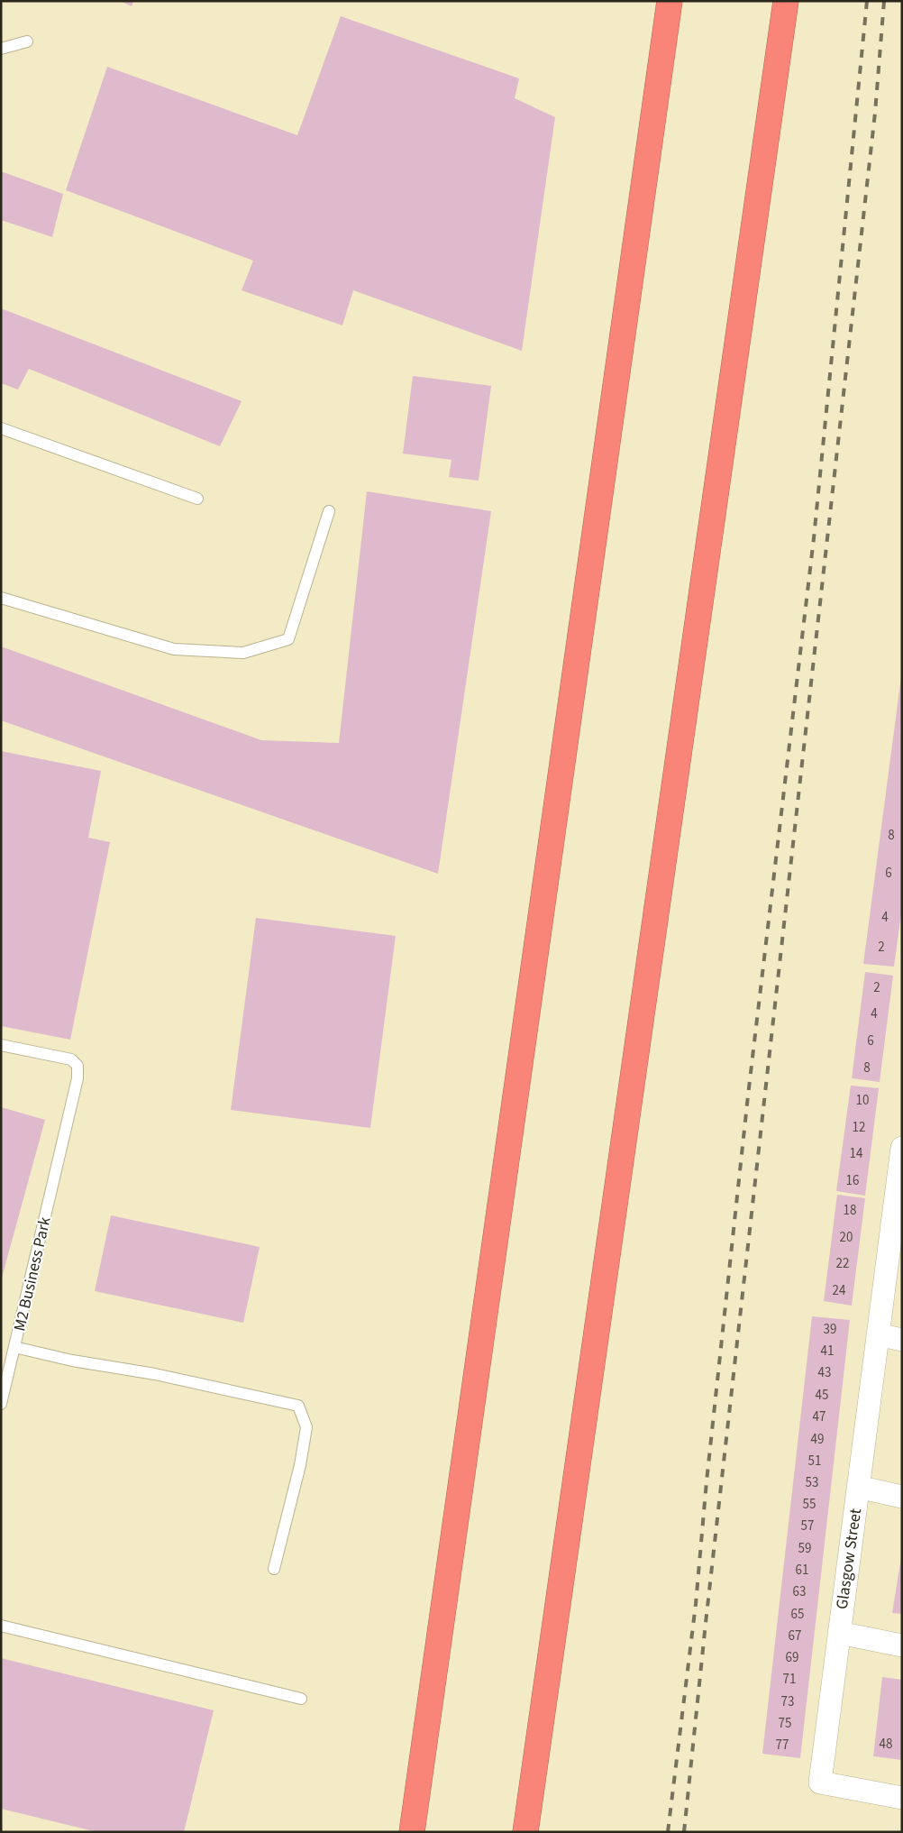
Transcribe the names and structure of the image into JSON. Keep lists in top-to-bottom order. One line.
{"streets":{"street":["Glasgow Street"],"lane":["M2 Business Park"]},"house_numbers":["8","6","4","2","2","4","6","8","10","12","14","16","18","20","22","24","39","41","43","45","47","49","51","53","55","57","59","61","63","65","67","69","71","73","75","48","77"]}
